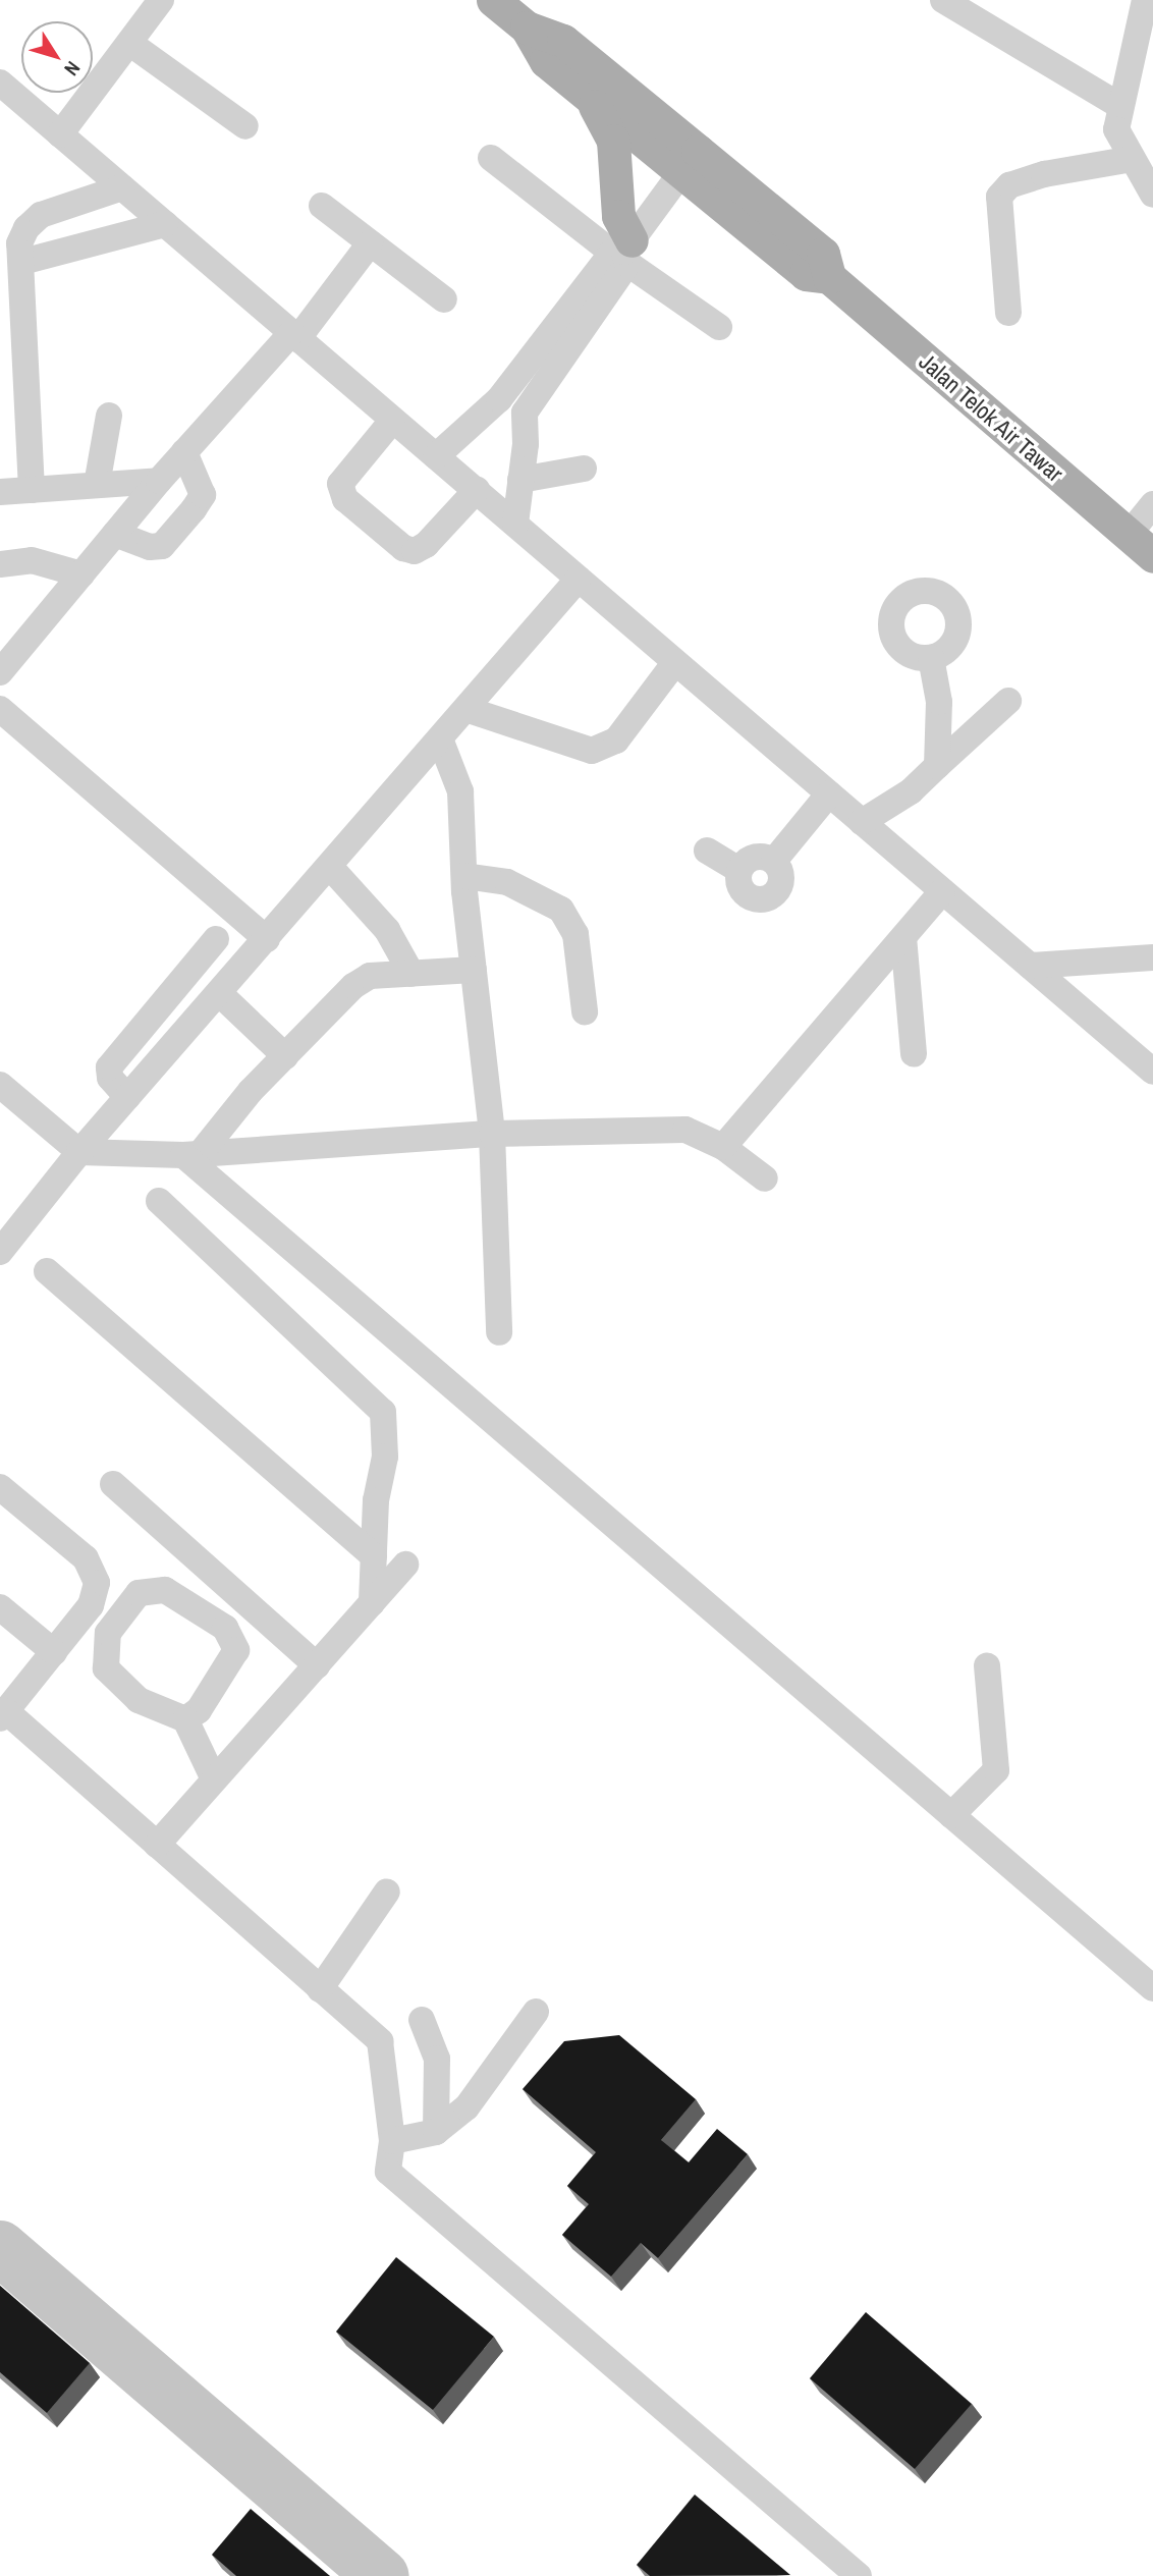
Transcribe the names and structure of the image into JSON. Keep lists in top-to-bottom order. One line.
{"streets":{"main road":["Jalan Telok Air Tawar"]},"north":"bottom right"}
